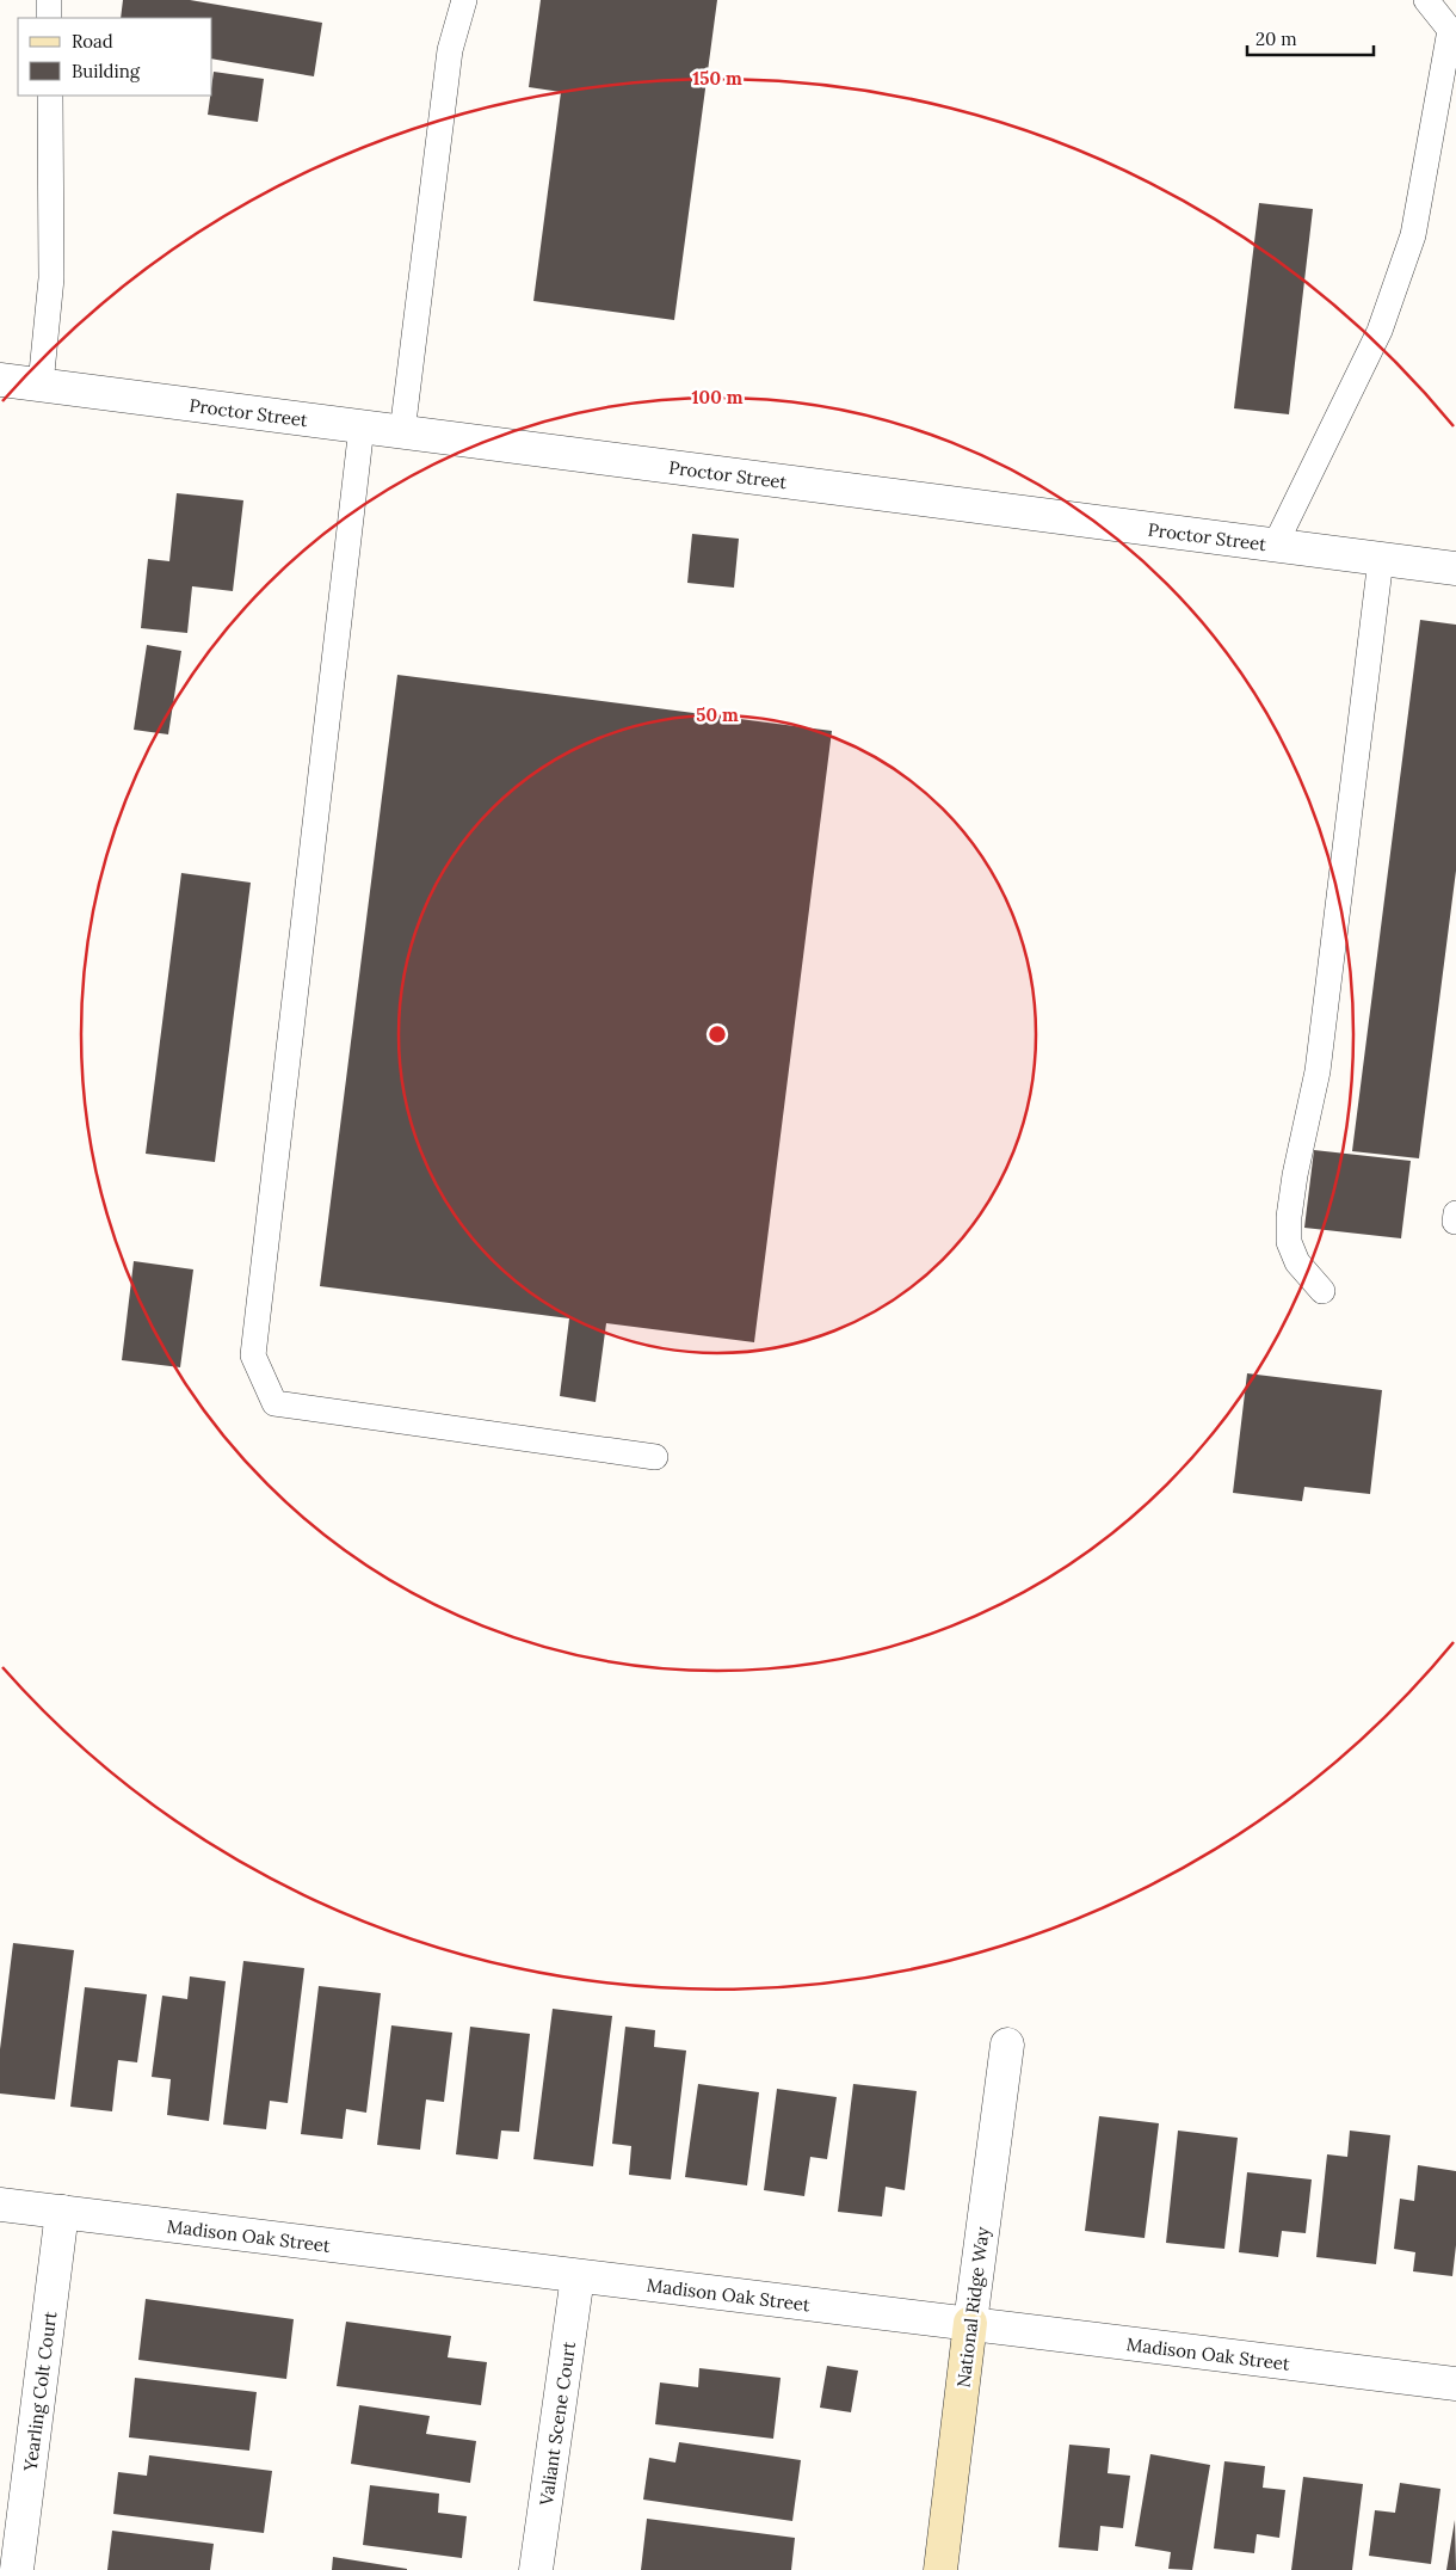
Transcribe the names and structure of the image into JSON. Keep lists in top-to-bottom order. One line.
{"streets":{"street":["Proctor Street","Madison Oak Street","National Ridge Way","Yearling Colt Court","Valiant Scene Court"]},"crossings":[["Madison Oak Street","National Ridge Way"],["Madison Oak Street","Yearling Colt Court"],["Madison Oak Street","Valiant Scene Court"]],"legend":["Road","Building"],"scale_bar":"20 m","rings":["150 m","100 m","50 m"]}
